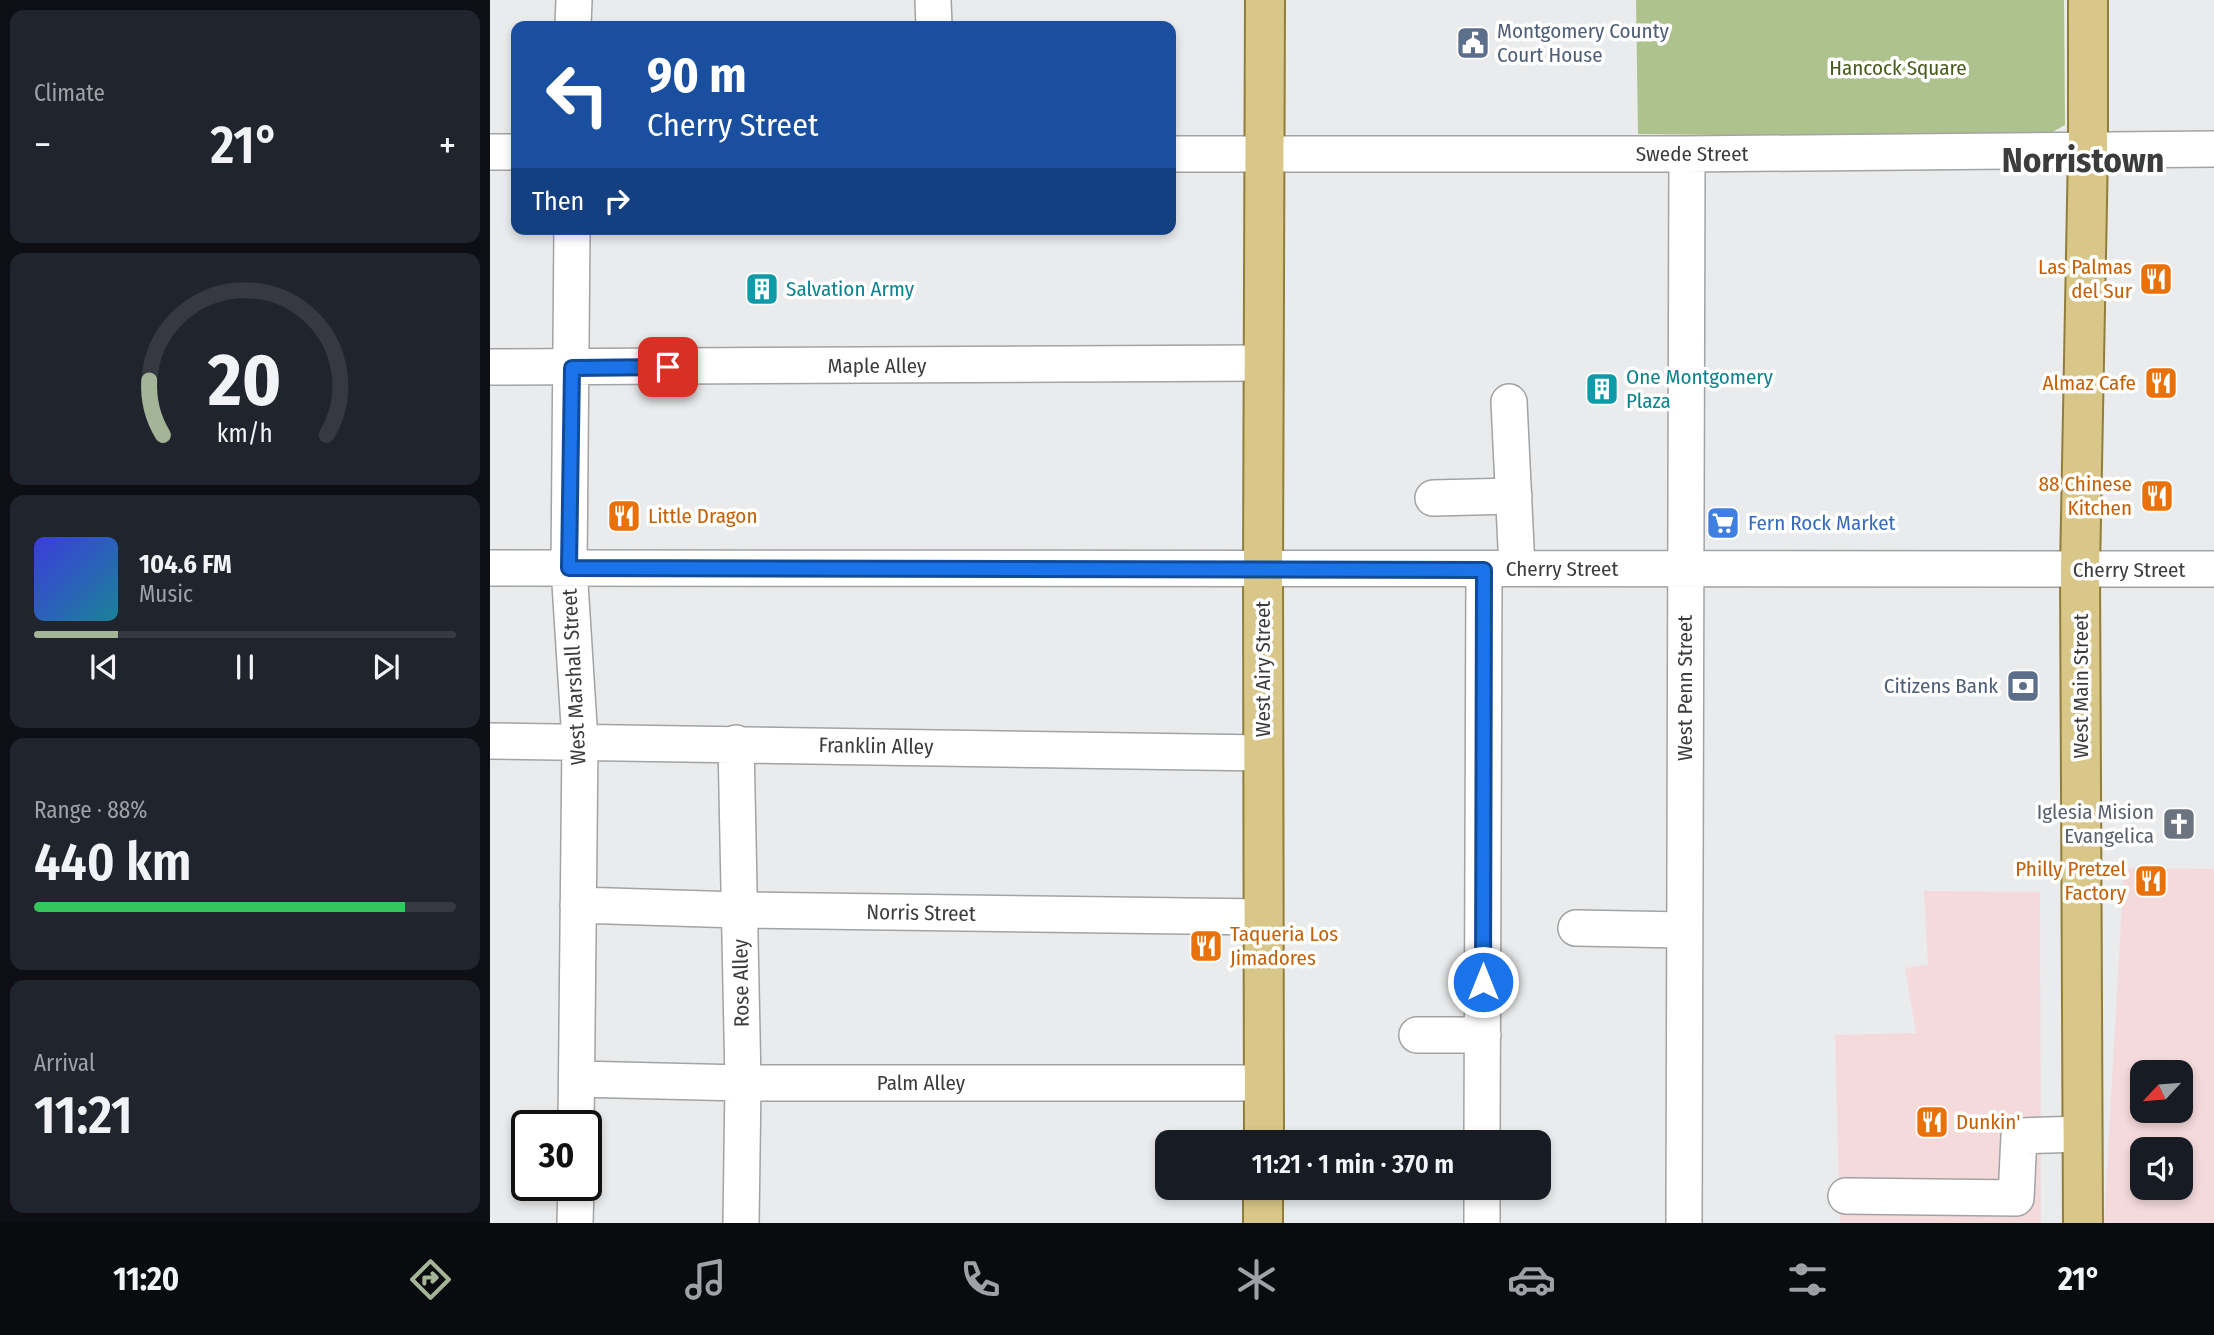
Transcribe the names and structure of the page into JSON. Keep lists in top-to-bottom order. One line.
{"streets":{"main road":["West Airy Street","West Main Street"],"street":["Swede Street","Maple Alley","Cherry Street","West Marshall Street","West Penn Street","Franklin Alley","Norris Street","Rose Alley","Palm Alley"]},"crossings":[["Swede Street","West Airy Street"],["Swede Street","West Main Street"],["Swede Street","West Penn Street"],["Maple Alley","West Airy Street"],["Maple Alley","West Marshall Street"],["Cherry Street","West Airy Street"],["Cherry Street","West Marshall Street"],["Cherry Street","West Main Street"],["Cherry Street","West Penn Street"],["West Airy Street","Franklin Alley"],["West Airy Street","Norris Street"],["West Airy Street","Palm Alley"],["West Marshall Street","Franklin Alley"],["West Marshall Street","Norris Street"],["West Marshall Street","Palm Alley"],["Franklin Alley","Rose Alley"],["Norris Street","Rose Alley"],["Rose Alley","Palm Alley"]],"districts":["Norristown"],"parks":["Hancock Square"],"places":{"public building":["Montgomery County Court House"],"restaurant":["Las Palmas del Sur","Almaz Cafe","88 Chinese Kitchen","Little Dragon","Philly Pretzel Factory","Taqueria Los Jimadores","Dunkin'"],"building":["Salvation Army","One Montgomery Plaza"],"supermarket":["Fern Rock Market"],"bank":["Citizens Bank"],"church":["Iglesia Mision Evangelica"]},"north":"bottom left","page":{"tile":["Climate",["Range · 88%","440 km"],["Arrival","11:21"]],"turn":["90 m","Cherry Street"],"heat":["−","21°","+"],"then":"Then","song":["104.6 FM","Music"],"limit":"30","trip":"11:21 · 1 min · 370 m","tabs":["11:20","21°"],"gauge":["20","km/h"]}}
